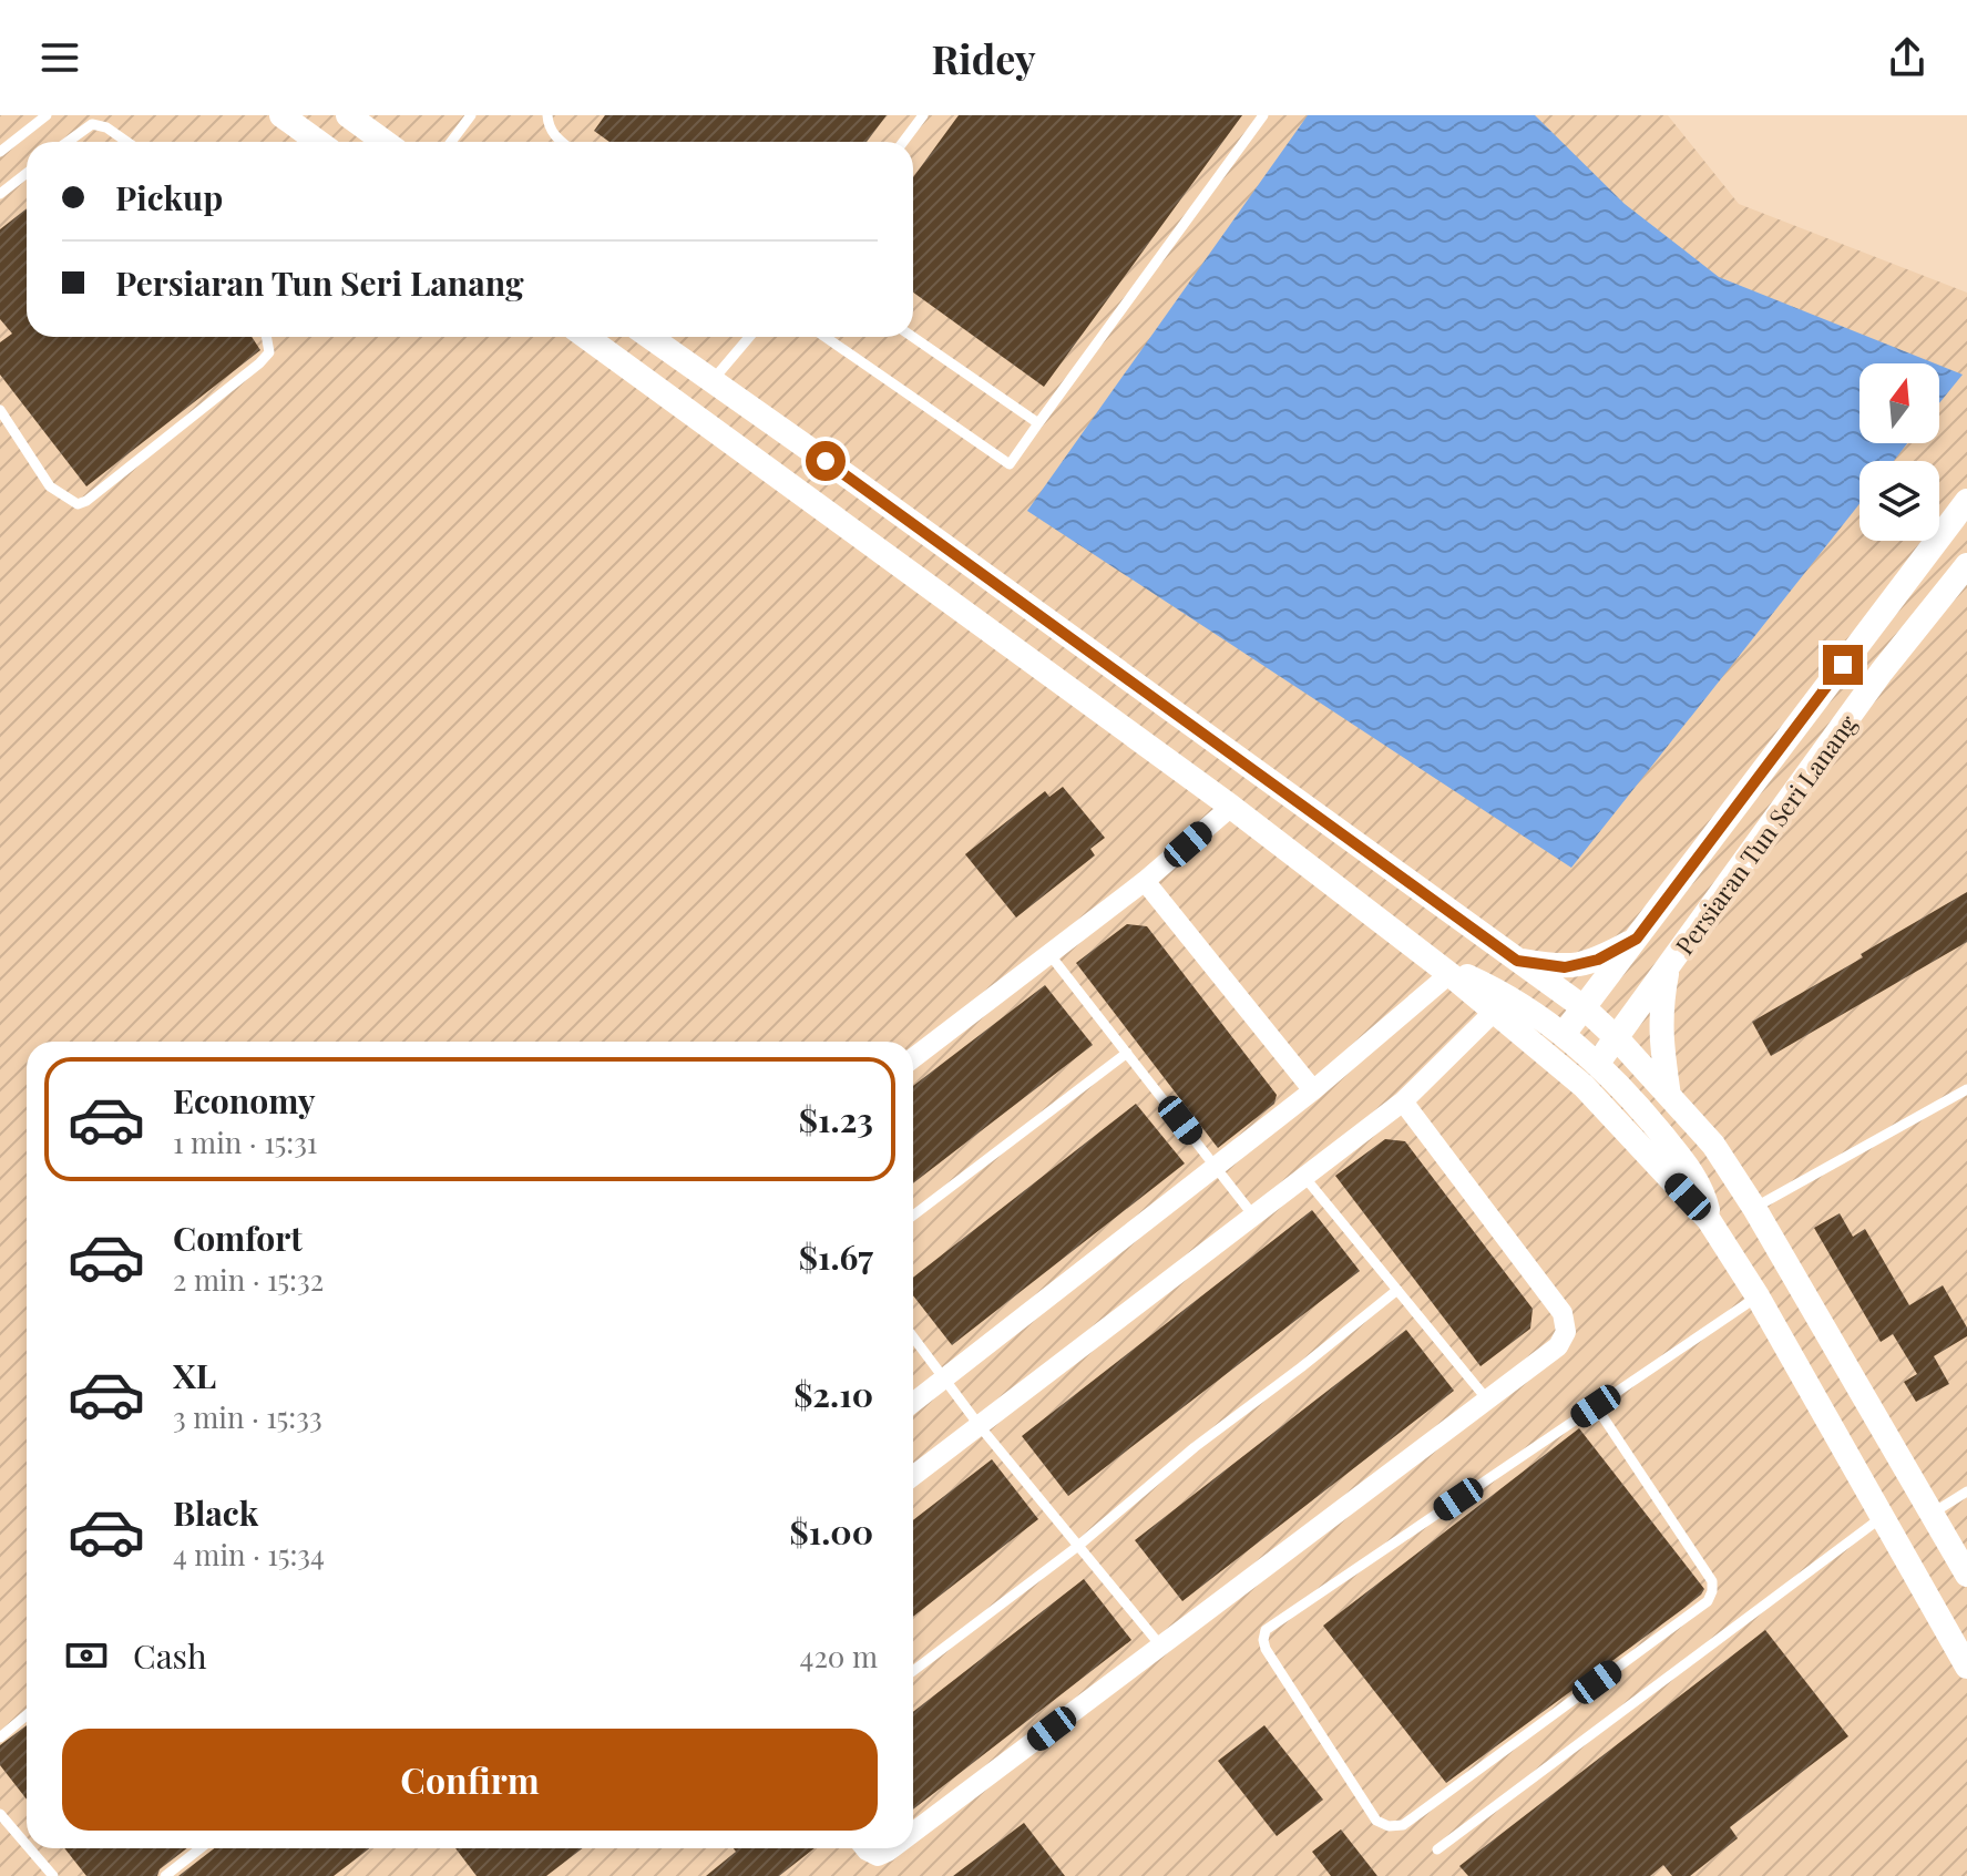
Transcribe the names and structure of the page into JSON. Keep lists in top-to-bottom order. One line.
{"streets":{"street":["Persiaran Tun Seri Lanang"]},"north":"top","page":{"header":"Ridey","banner":["Pickup","Persiaran Tun Seri Lanang"],"list":[{"name":"Economy","note":"1 min · 15:31","value":"$1.23"},{"name":"Comfort","note":"2 min · 15:32","value":"$1.67"},{"name":"XL","note":"3 min · 15:33","value":"$2.10"},{"name":"Black","note":"4 min · 15:34","value":"$1.00"}],"pay":["Cash","420 m"],"buttons":"Confirm"}}
